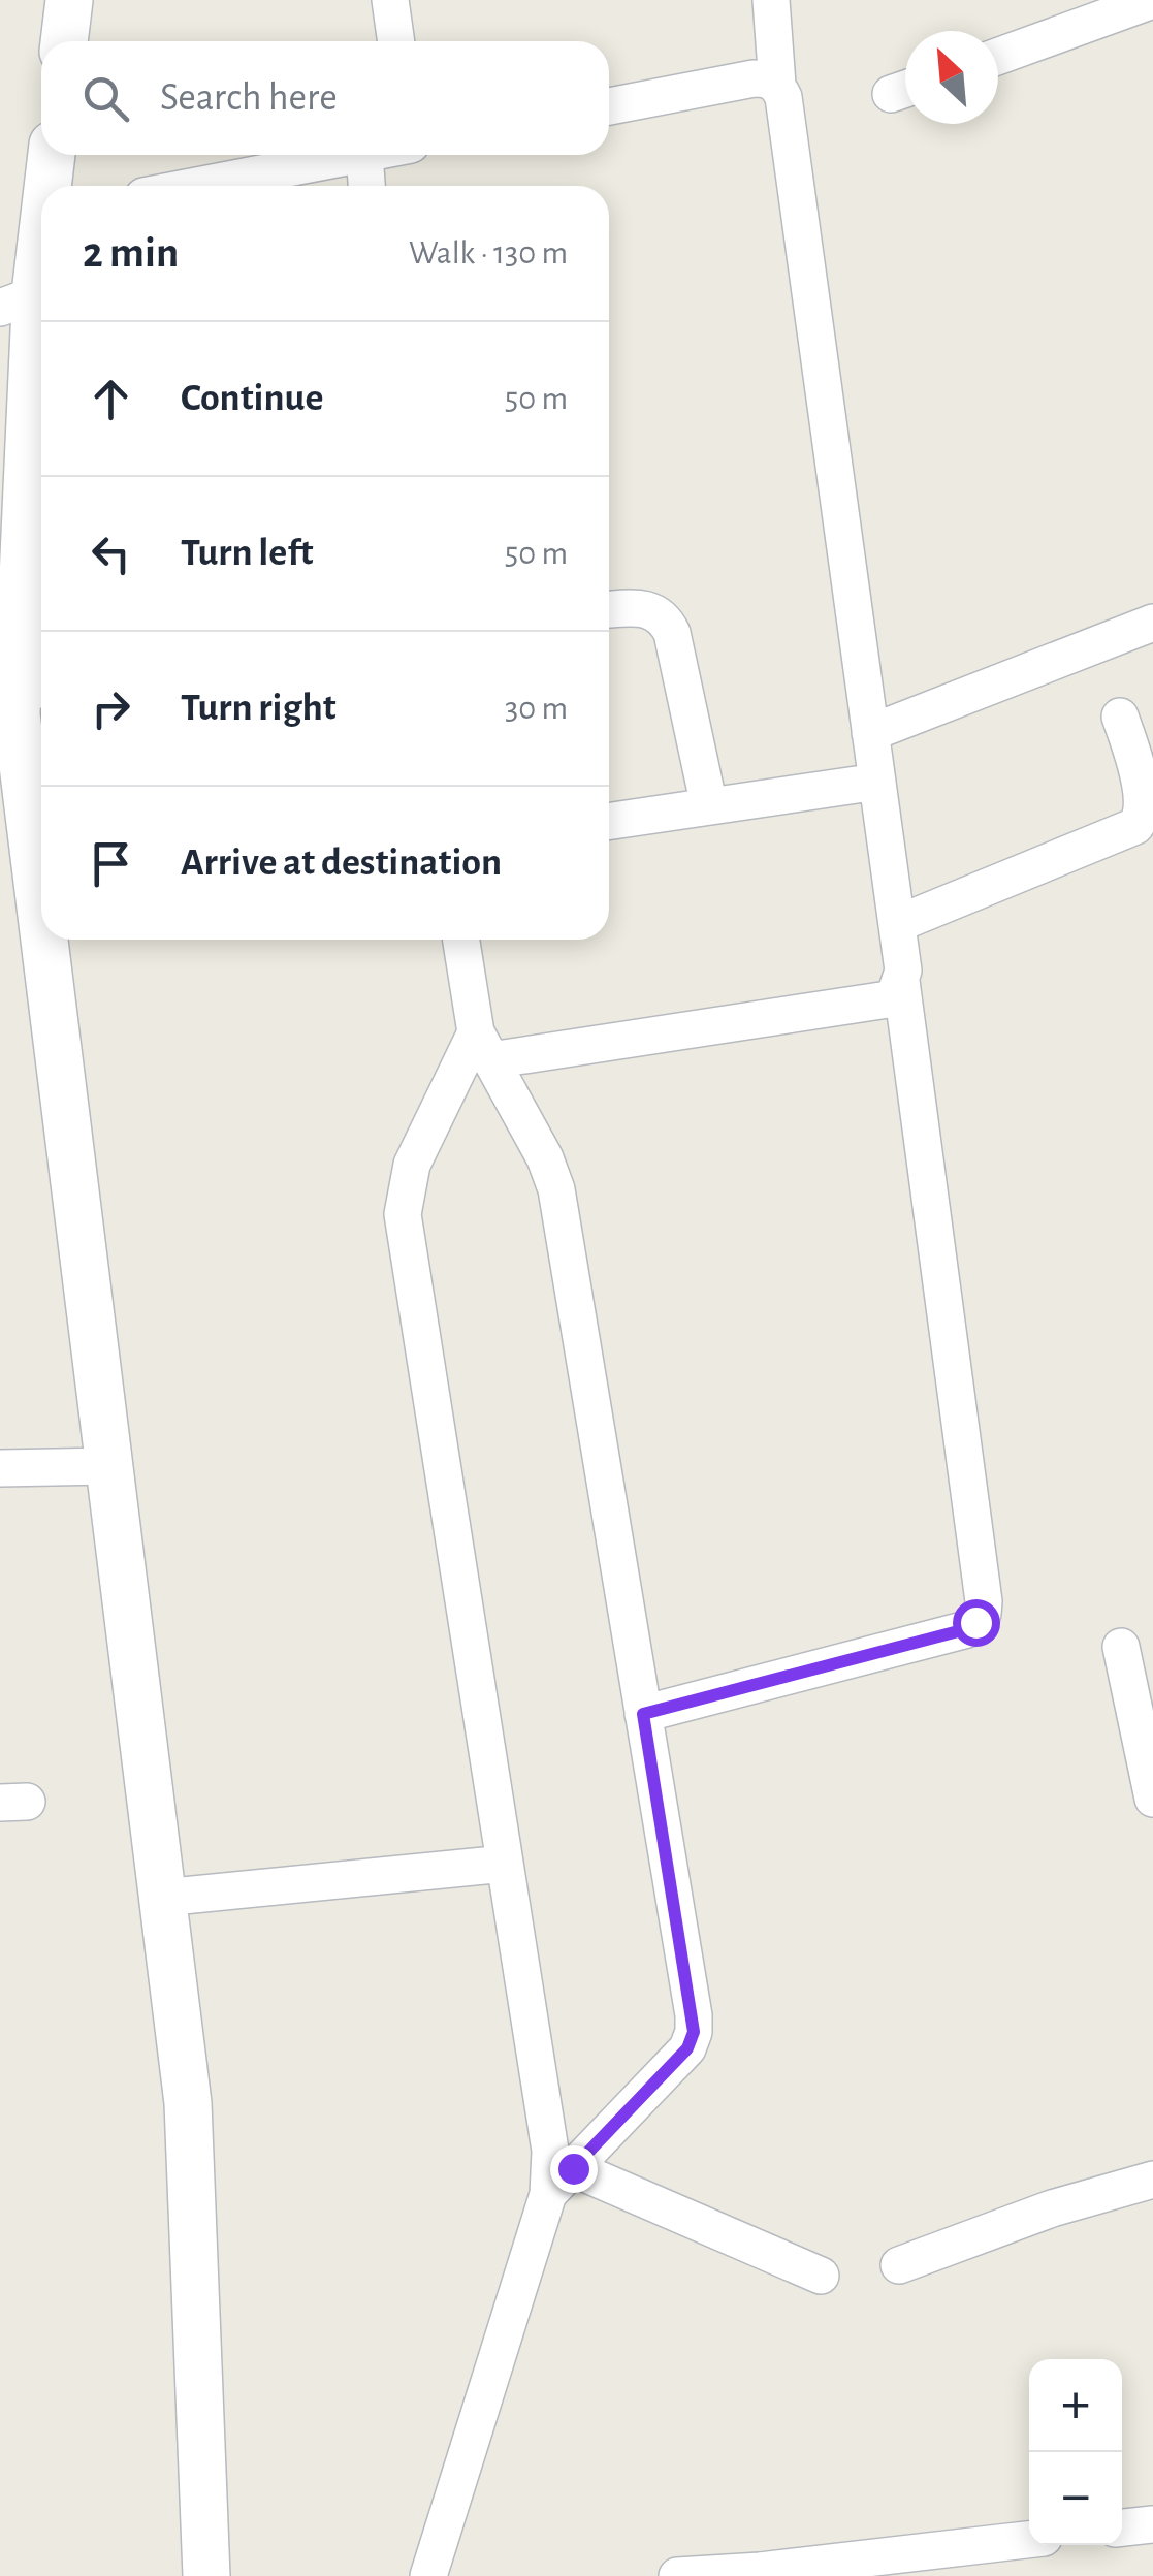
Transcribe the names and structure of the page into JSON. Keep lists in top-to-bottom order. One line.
{"north":"top left","page":{"search":"Search here","heading":["2 min","Walk · 130 m"],"list":[["Continue","50 m"],["Turn left","50 m"],["Turn right","30 m"],"Arrive at destination"],"map_buttons":["+","−"]}}
